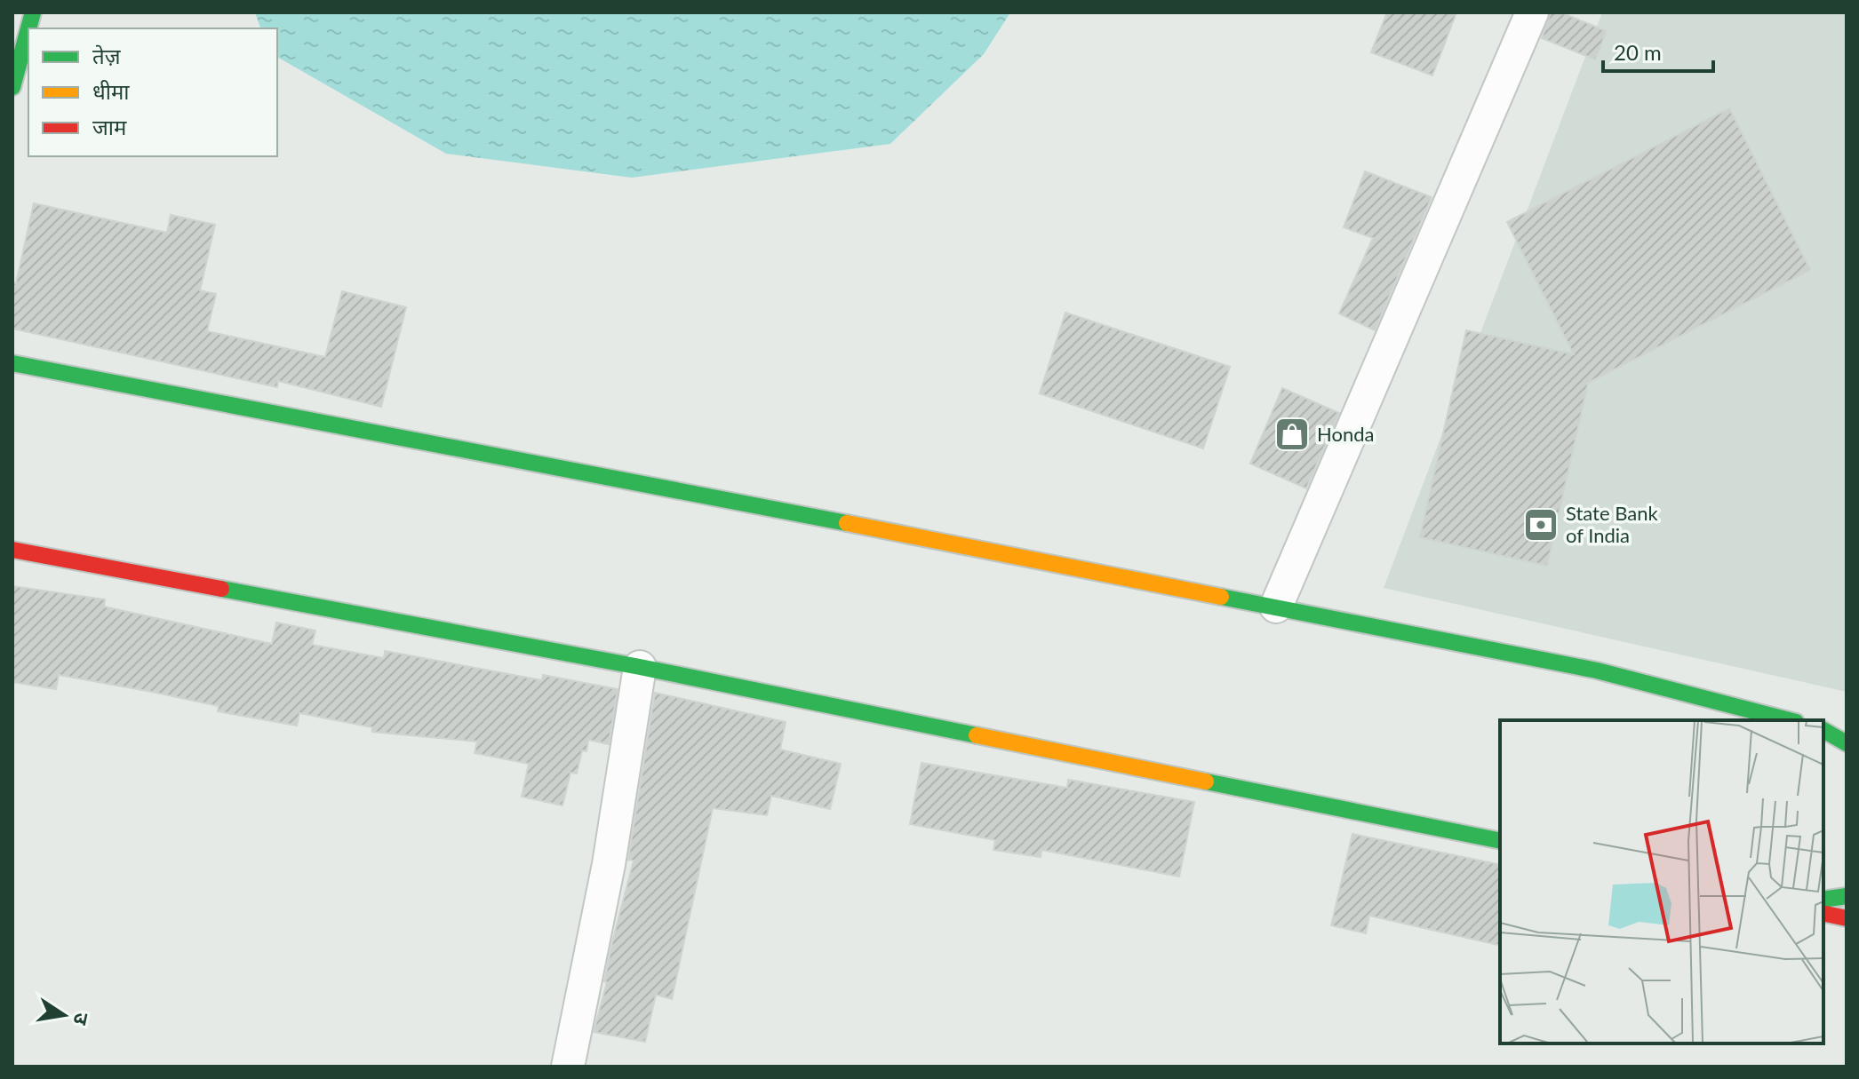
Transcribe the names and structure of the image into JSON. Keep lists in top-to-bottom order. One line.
{"places":{"shop":["Honda"],"bank":["State Bank of India"]},"legend":["तेज़","धीमा","जाम"],"scale_bar":"20 m","north":"right"}
